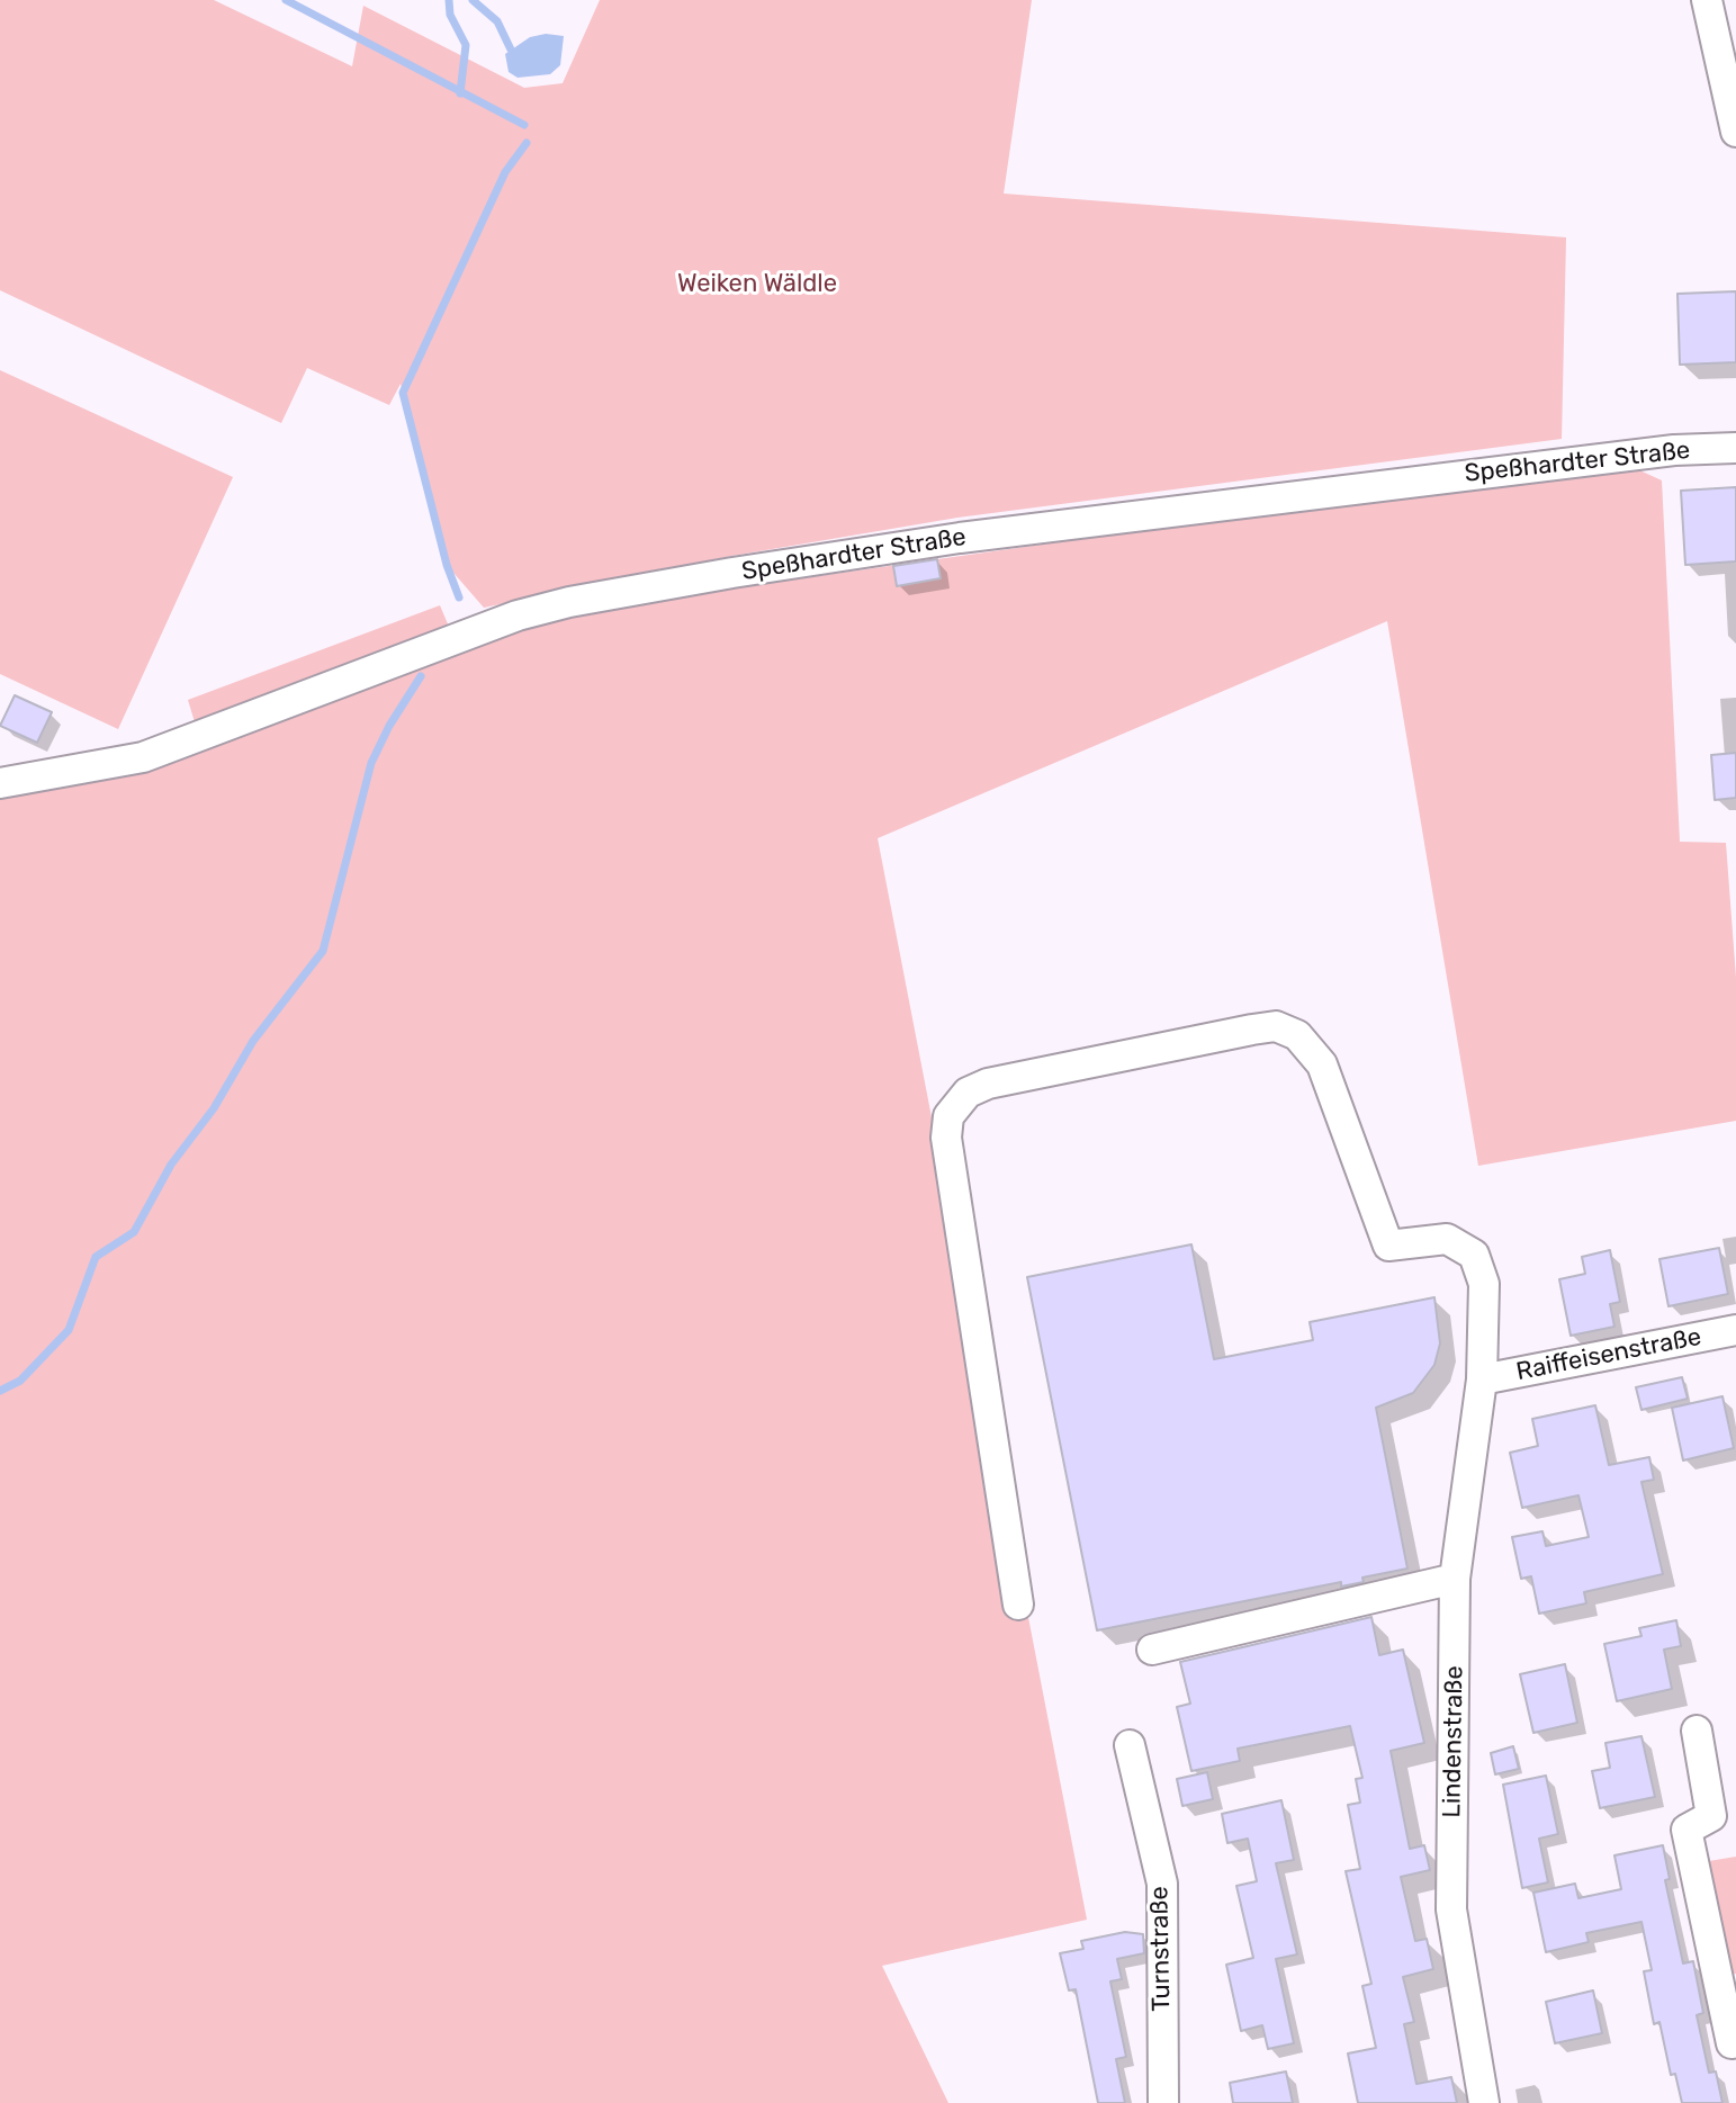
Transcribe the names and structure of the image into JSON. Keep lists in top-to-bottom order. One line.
{"streets":{"street":["Speßhardter Straße","Raiffeisenstraße","Lindenstraße","Turnstraße"]},"crossings":[["Raiffeisenstraße","Lindenstraße"]],"parks":["Weiken Wäldle"]}
